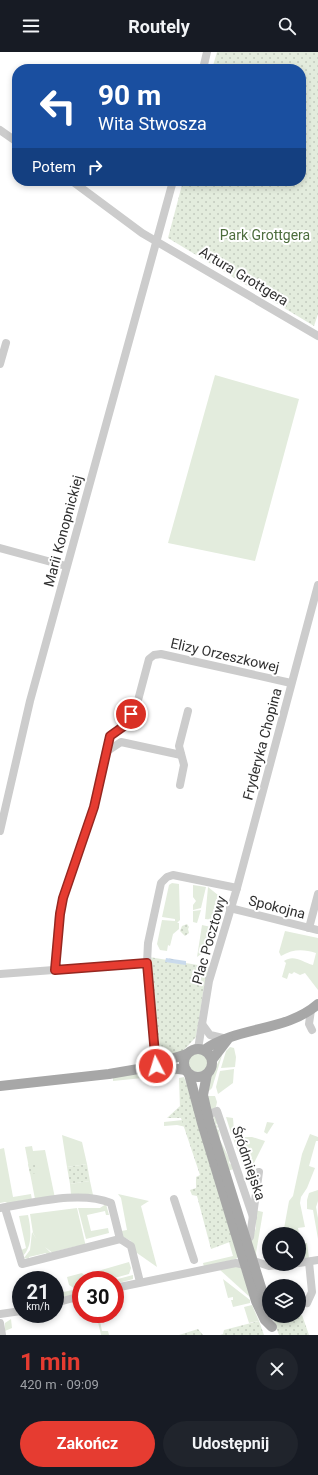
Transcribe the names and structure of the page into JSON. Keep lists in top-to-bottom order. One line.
{"streets":{"street":["Artura Grottgera","Marii Konopnickiej","Elizy Orzeszkowej","Fryderyka Chopina","Spokojna","Plac Pocztowy","Śródmiejska"]},"crossings":[["Artura Grottgera","Marii Konopnickiej"],["Elizy Orzeszkowej","Fryderyka Chopina"],["Fryderyka Chopina","Plac Pocztowy"],["Spokojna","Plac Pocztowy"]],"parks":["Park Grottgera"],"page":{"header":"Routely","turn":["90 m","Wita Stwosza"],"then":"Potem","speed":"21 km/h","limit":"30","heading":["1 min","420 m · 09:09"],"buttons":["Zakończ","Udostępnij"]}}
